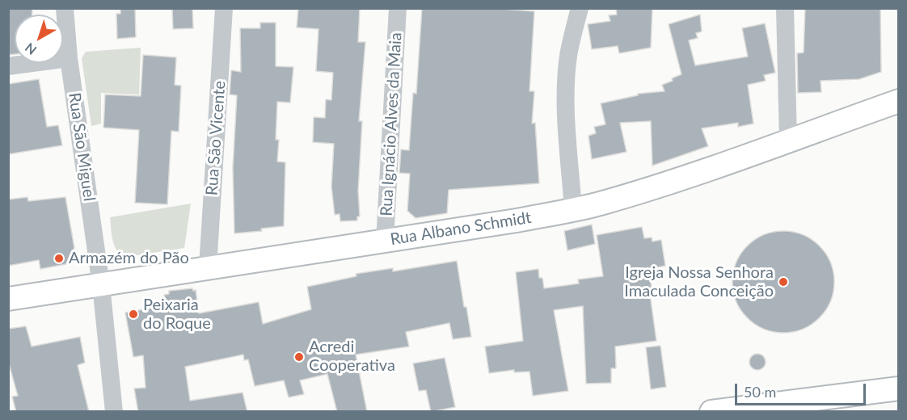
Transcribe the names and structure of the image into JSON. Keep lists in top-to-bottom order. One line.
{"streets":{"main road":["Rua Albano Schmidt"],"street":["Rua Ignácio Alves da Maia","Rua São Vicente","Rua São Miguel"]},"crossings":[["Rua Ignácio Alves da Maia","Rua Albano Schmidt"],["Rua São Vicente","Rua Albano Schmidt"],["Rua São Miguel","Rua Albano Schmidt"]],"places":["Armazém do Pão","Igreja Nossa Senhora Imaculada Conceição","Peixaria do Roque","Acredi Cooperativa"],"scale_bar":"50 m","north":"bottom left"}
